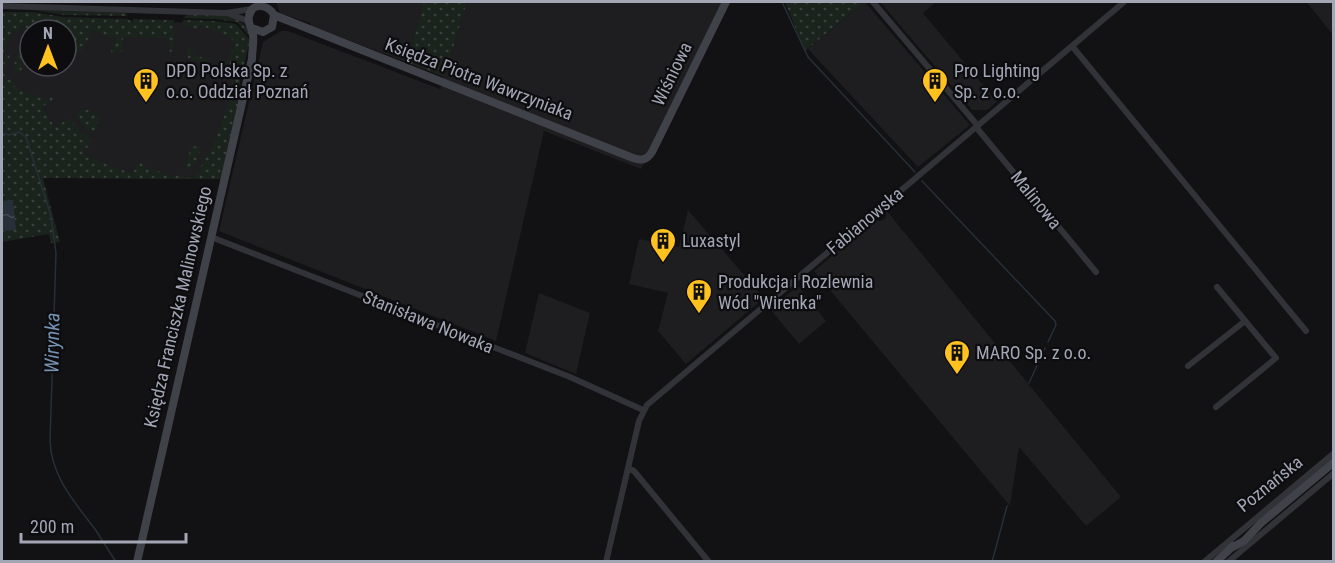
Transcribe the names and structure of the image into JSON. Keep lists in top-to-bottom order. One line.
{"streets":{"street":["Wiśniowa","Księdza Piotra Wawrzyniaka","Malinowa","Fabianowska","Księdza Franciszka Malinowskiego","Stanisława Nowaka","Poznańska"]},"crossings":[["Wiśniowa","Księdza Piotra Wawrzyniaka"],["Księdza Piotra Wawrzyniaka","Księdza Franciszka Malinowskiego"],["Malinowa","Fabianowska"],["Fabianowska","Stanisława Nowaka"],["Księdza Franciszka Malinowskiego","Stanisława Nowaka"]],"water":["Wirynka"],"places":{"building":["DPD Polska Sp. z o.o. Oddział Poznań","Pro Lighting Sp. z o.o.","Luxastyl","Produkcja i Rozlewnia Wód \"Wirenka\"","MARO Sp. z o.o."]},"scale_bar":"200 m","north":"top"}
